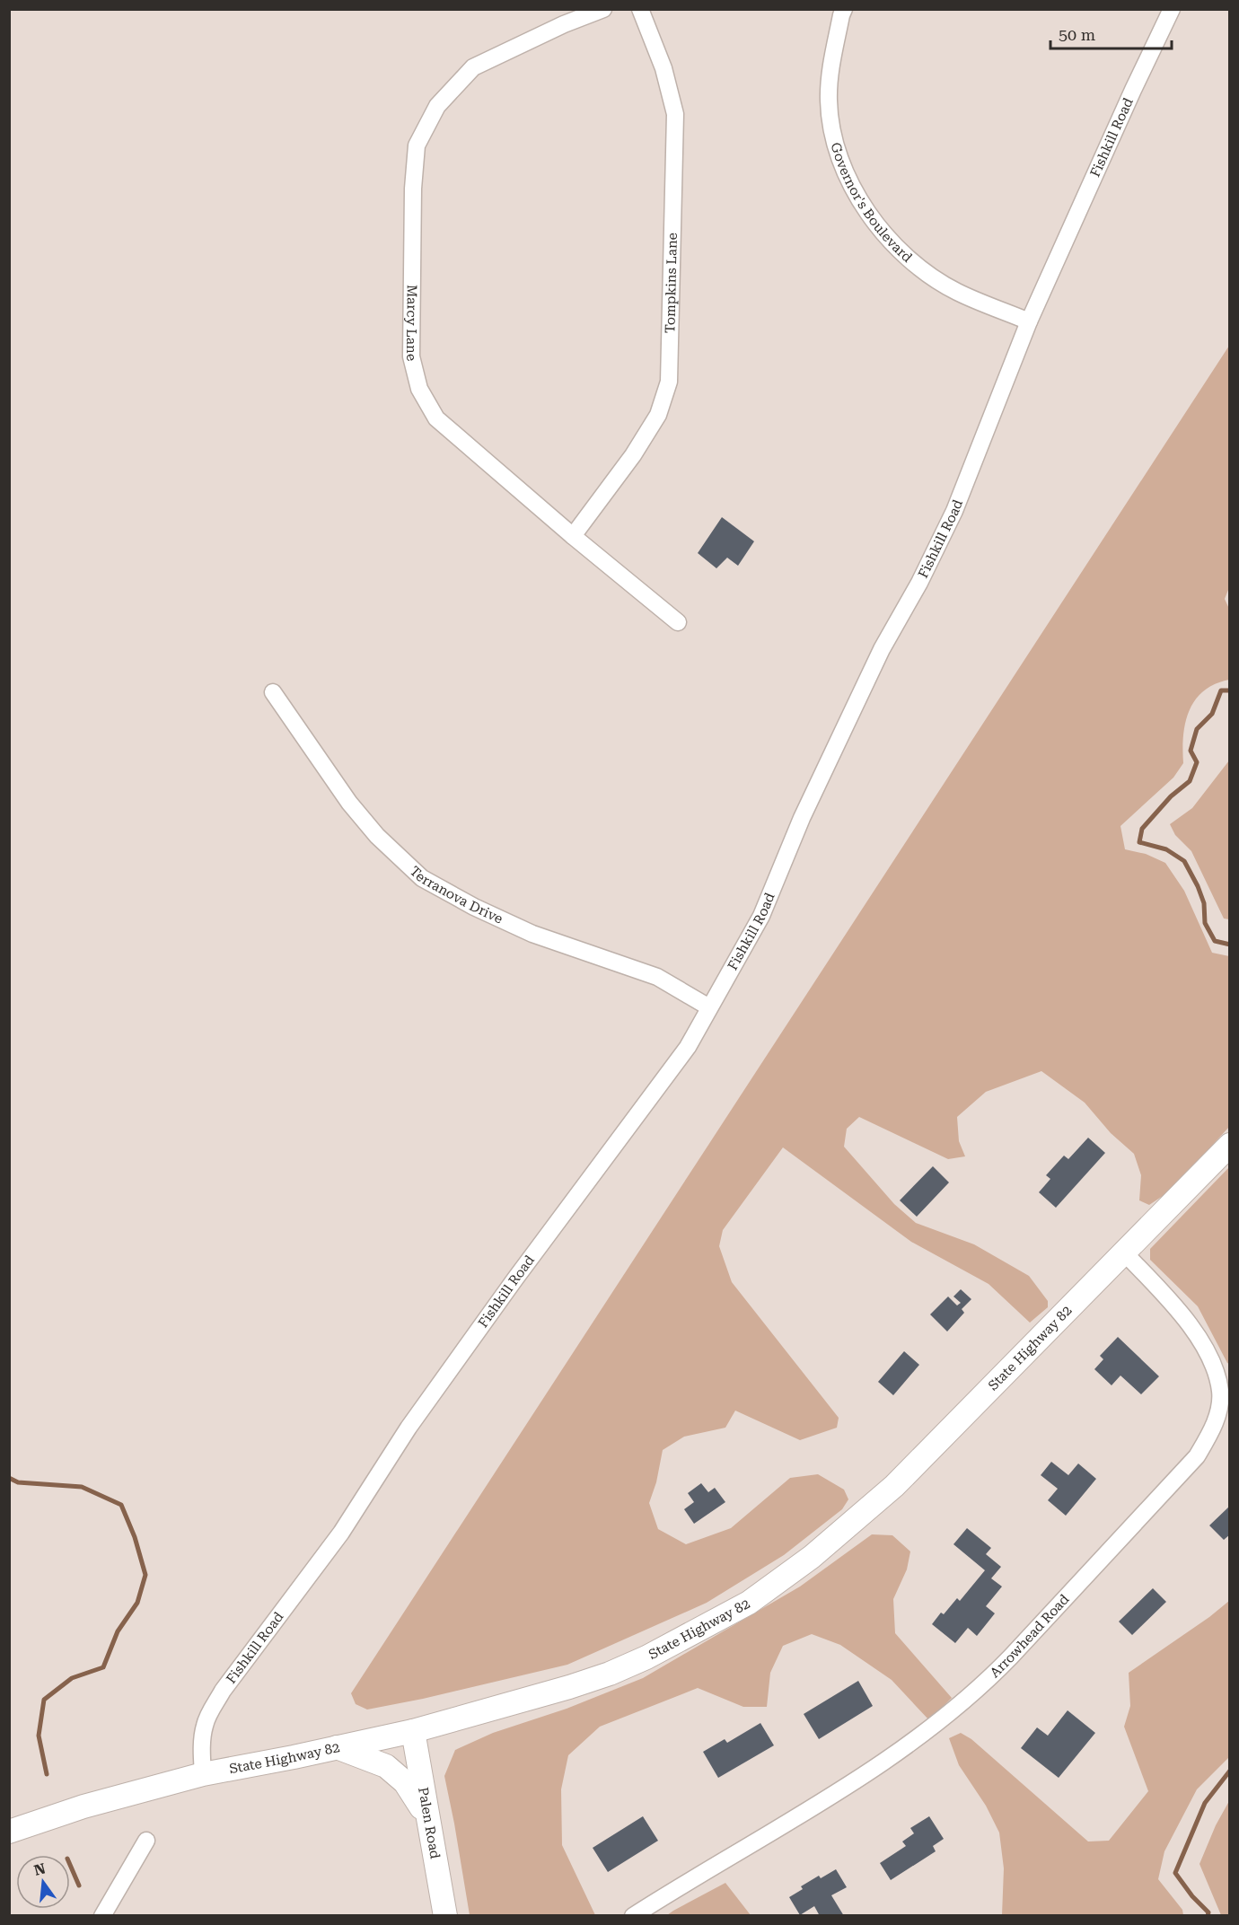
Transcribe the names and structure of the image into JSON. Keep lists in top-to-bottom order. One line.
{"streets":{"main road":["State Highway 82","Palen Road"],"street":["Fishkill Road","Governor's Boulevard","Tompkins Lane","Marcy Lane","Terranova Drive","Arrowhead Road"]},"crossings":[["Fishkill Road","Governor's Boulevard"],["Fishkill Road","Terranova Drive"],["Fishkill Road","State Highway 82"],["Tompkins Lane","Marcy Lane"],["State Highway 82","Arrowhead Road"],["State Highway 82","Palen Road"]],"scale_bar":"50 m","north":"top"}
